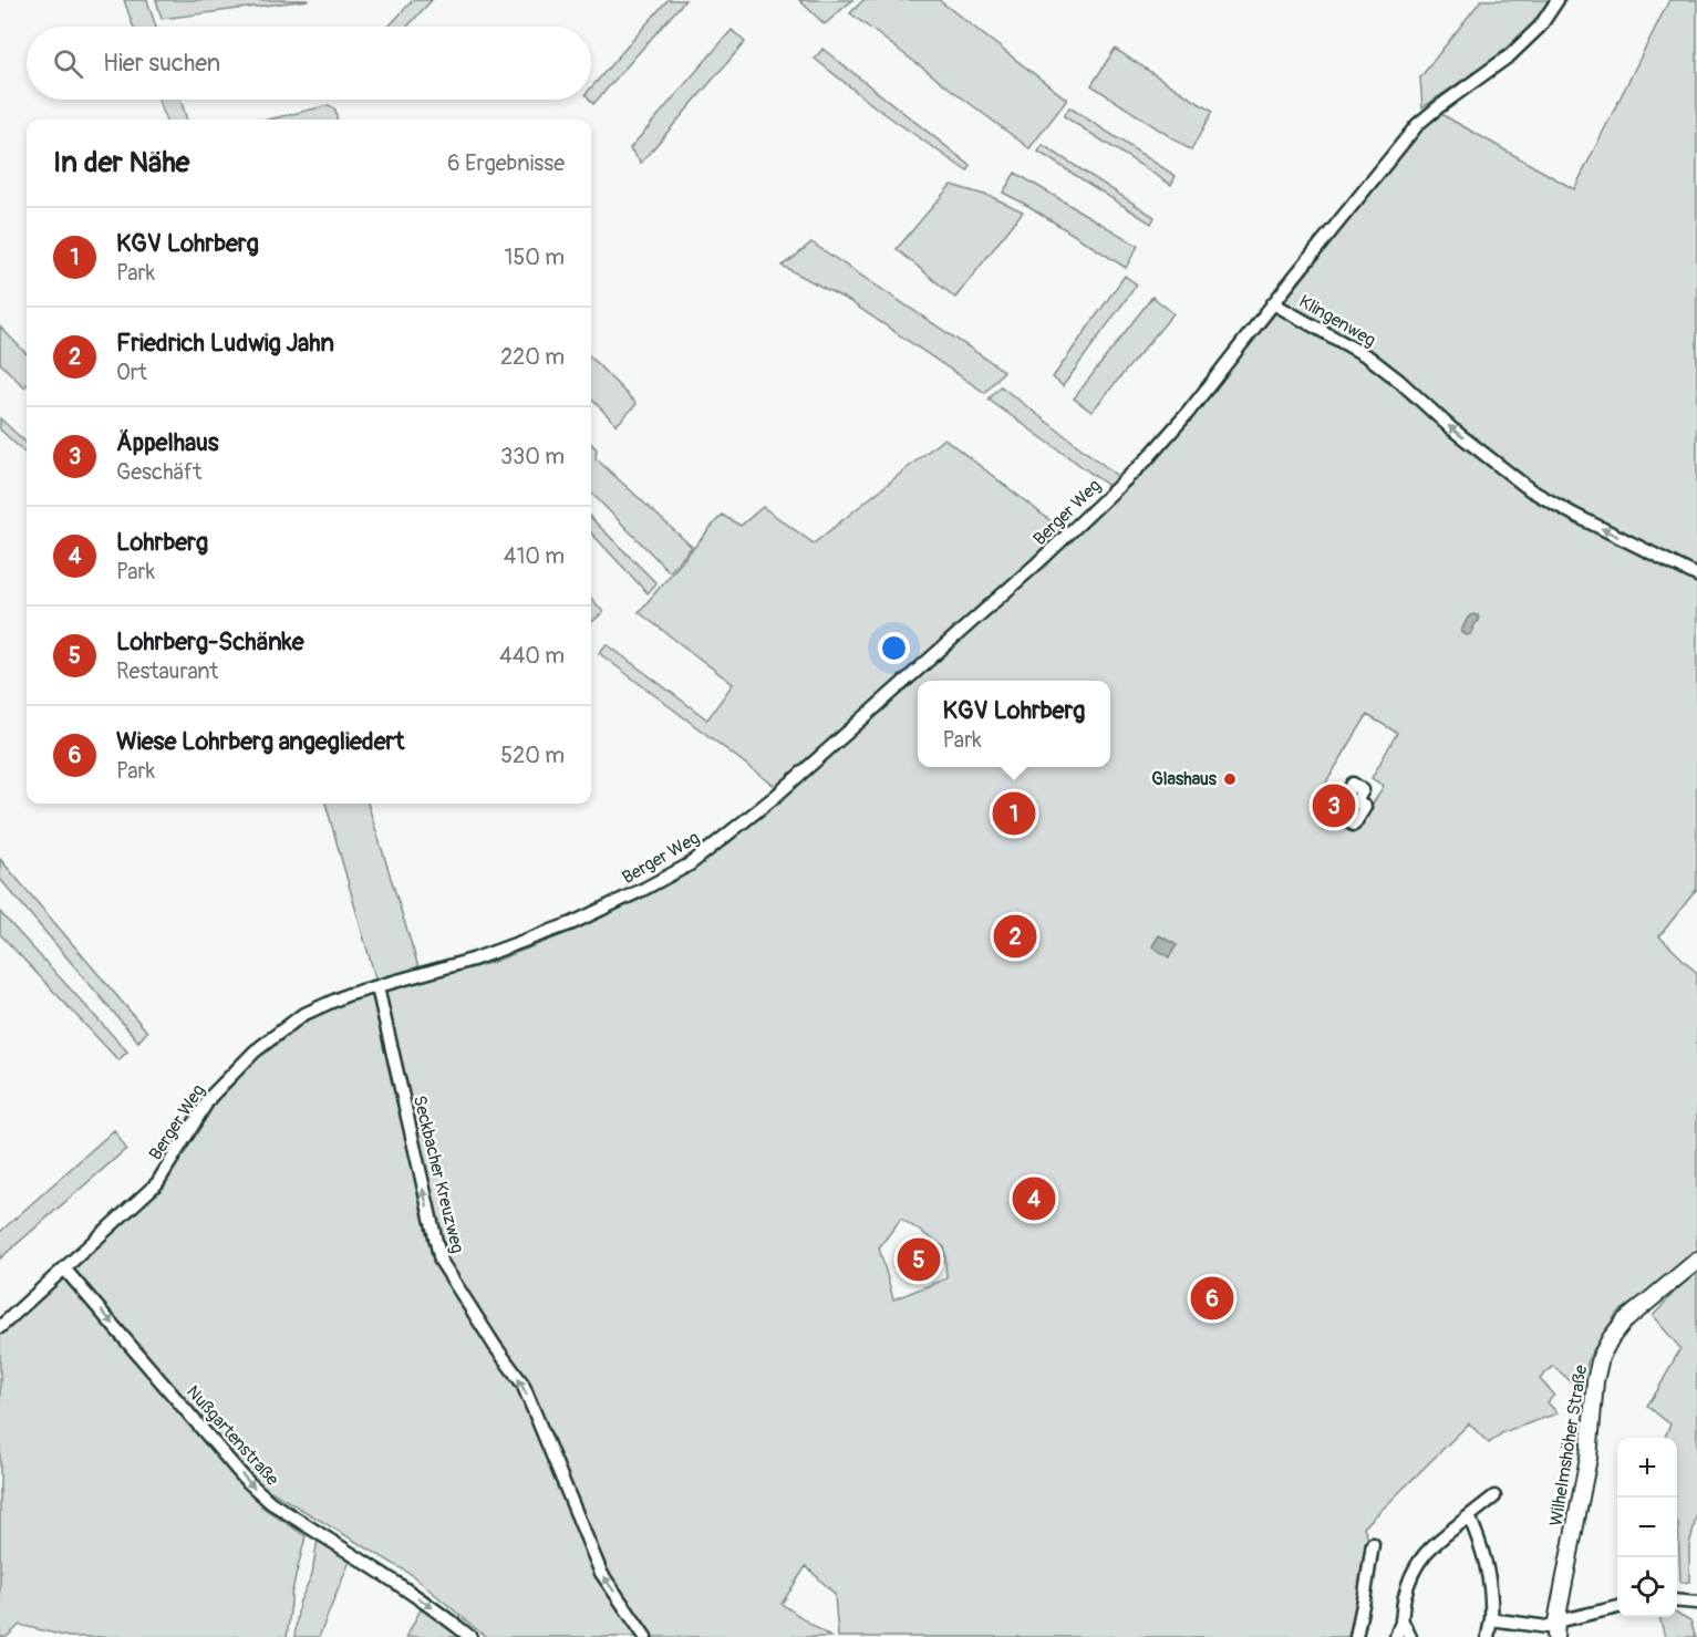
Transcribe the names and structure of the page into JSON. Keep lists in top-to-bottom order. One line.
{"streets":{"main road":["Wilhelmshöher Straße"],"street":["Klingenweg","Berger Weg","Seckbacher Kreuzweg","Nußgartenstraße"]},"crossings":[["Klingenweg","Berger Weg"],["Berger Weg","Seckbacher Kreuzweg"],["Berger Weg","Nußgartenstraße"]],"one_way":["Klingenweg","Seckbacher Kreuzweg","Nußgartenstraße"],"places":["Glashaus"],"page":{"search":"Hier suchen","heading":["In der Nähe","6 Ergebnisse"],"list":[{"mark":"1","name":"KGV Lohrberg","note":"Park","value":"150 m"},{"mark":"2","name":"Friedrich Ludwig Jahn","note":"Ort","value":"220 m"},{"mark":"3","name":"Äppelhaus","note":"Geschäft","value":"330 m"},{"mark":"4","name":"Lohrberg","note":"Park","value":"410 m"},{"mark":"5","name":"Lohrberg-Schänke","note":"Restaurant","value":"440 m"},{"mark":"6","name":"Wiese Lohrberg angegliedert","note":"Park","value":"520 m"}],"popup":["KGV Lohrberg","Park"],"pins":["3","1","2","4","5","6"],"map_buttons":["+","−"]}}
